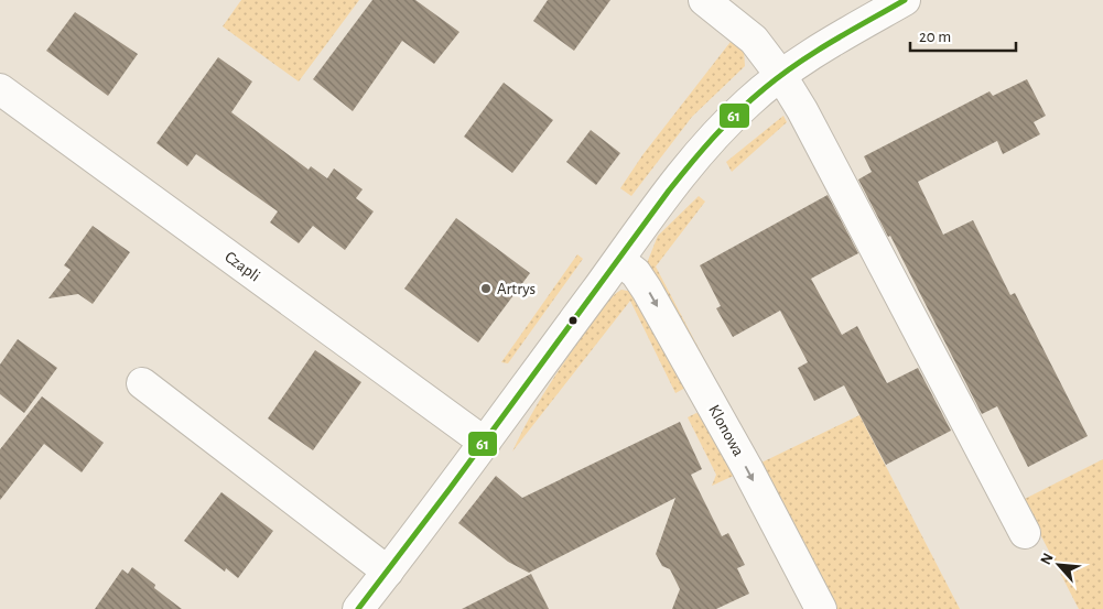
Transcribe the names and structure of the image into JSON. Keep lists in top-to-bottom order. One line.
{"streets":{"street":["Czapli","Klonowa"]},"places":["Artrys"],"lines":["transit line 61"],"scale_bar":"20 m","north":"top left"}
